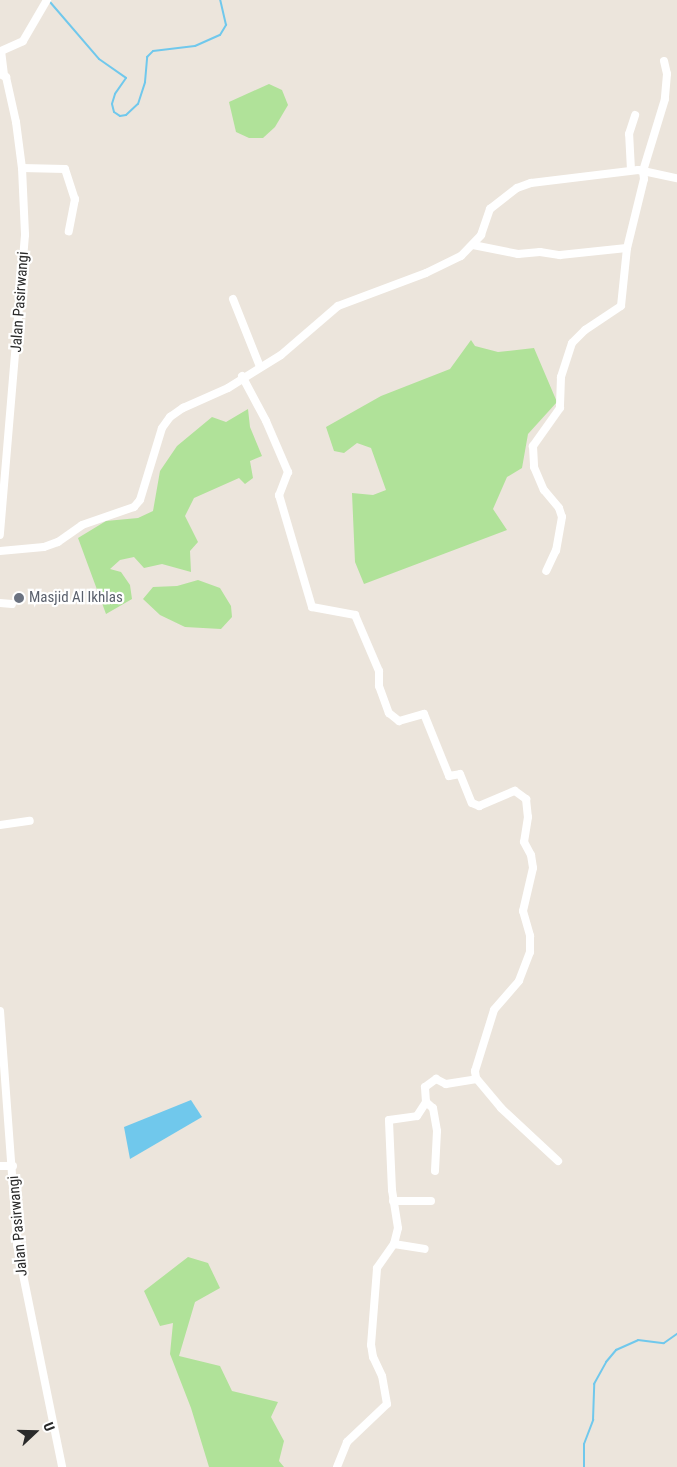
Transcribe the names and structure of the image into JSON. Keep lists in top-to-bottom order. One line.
{"streets":{"street":["Jalan Pasirwangi"]},"places":["Masjid Al Ikhlas"],"north":"right"}
